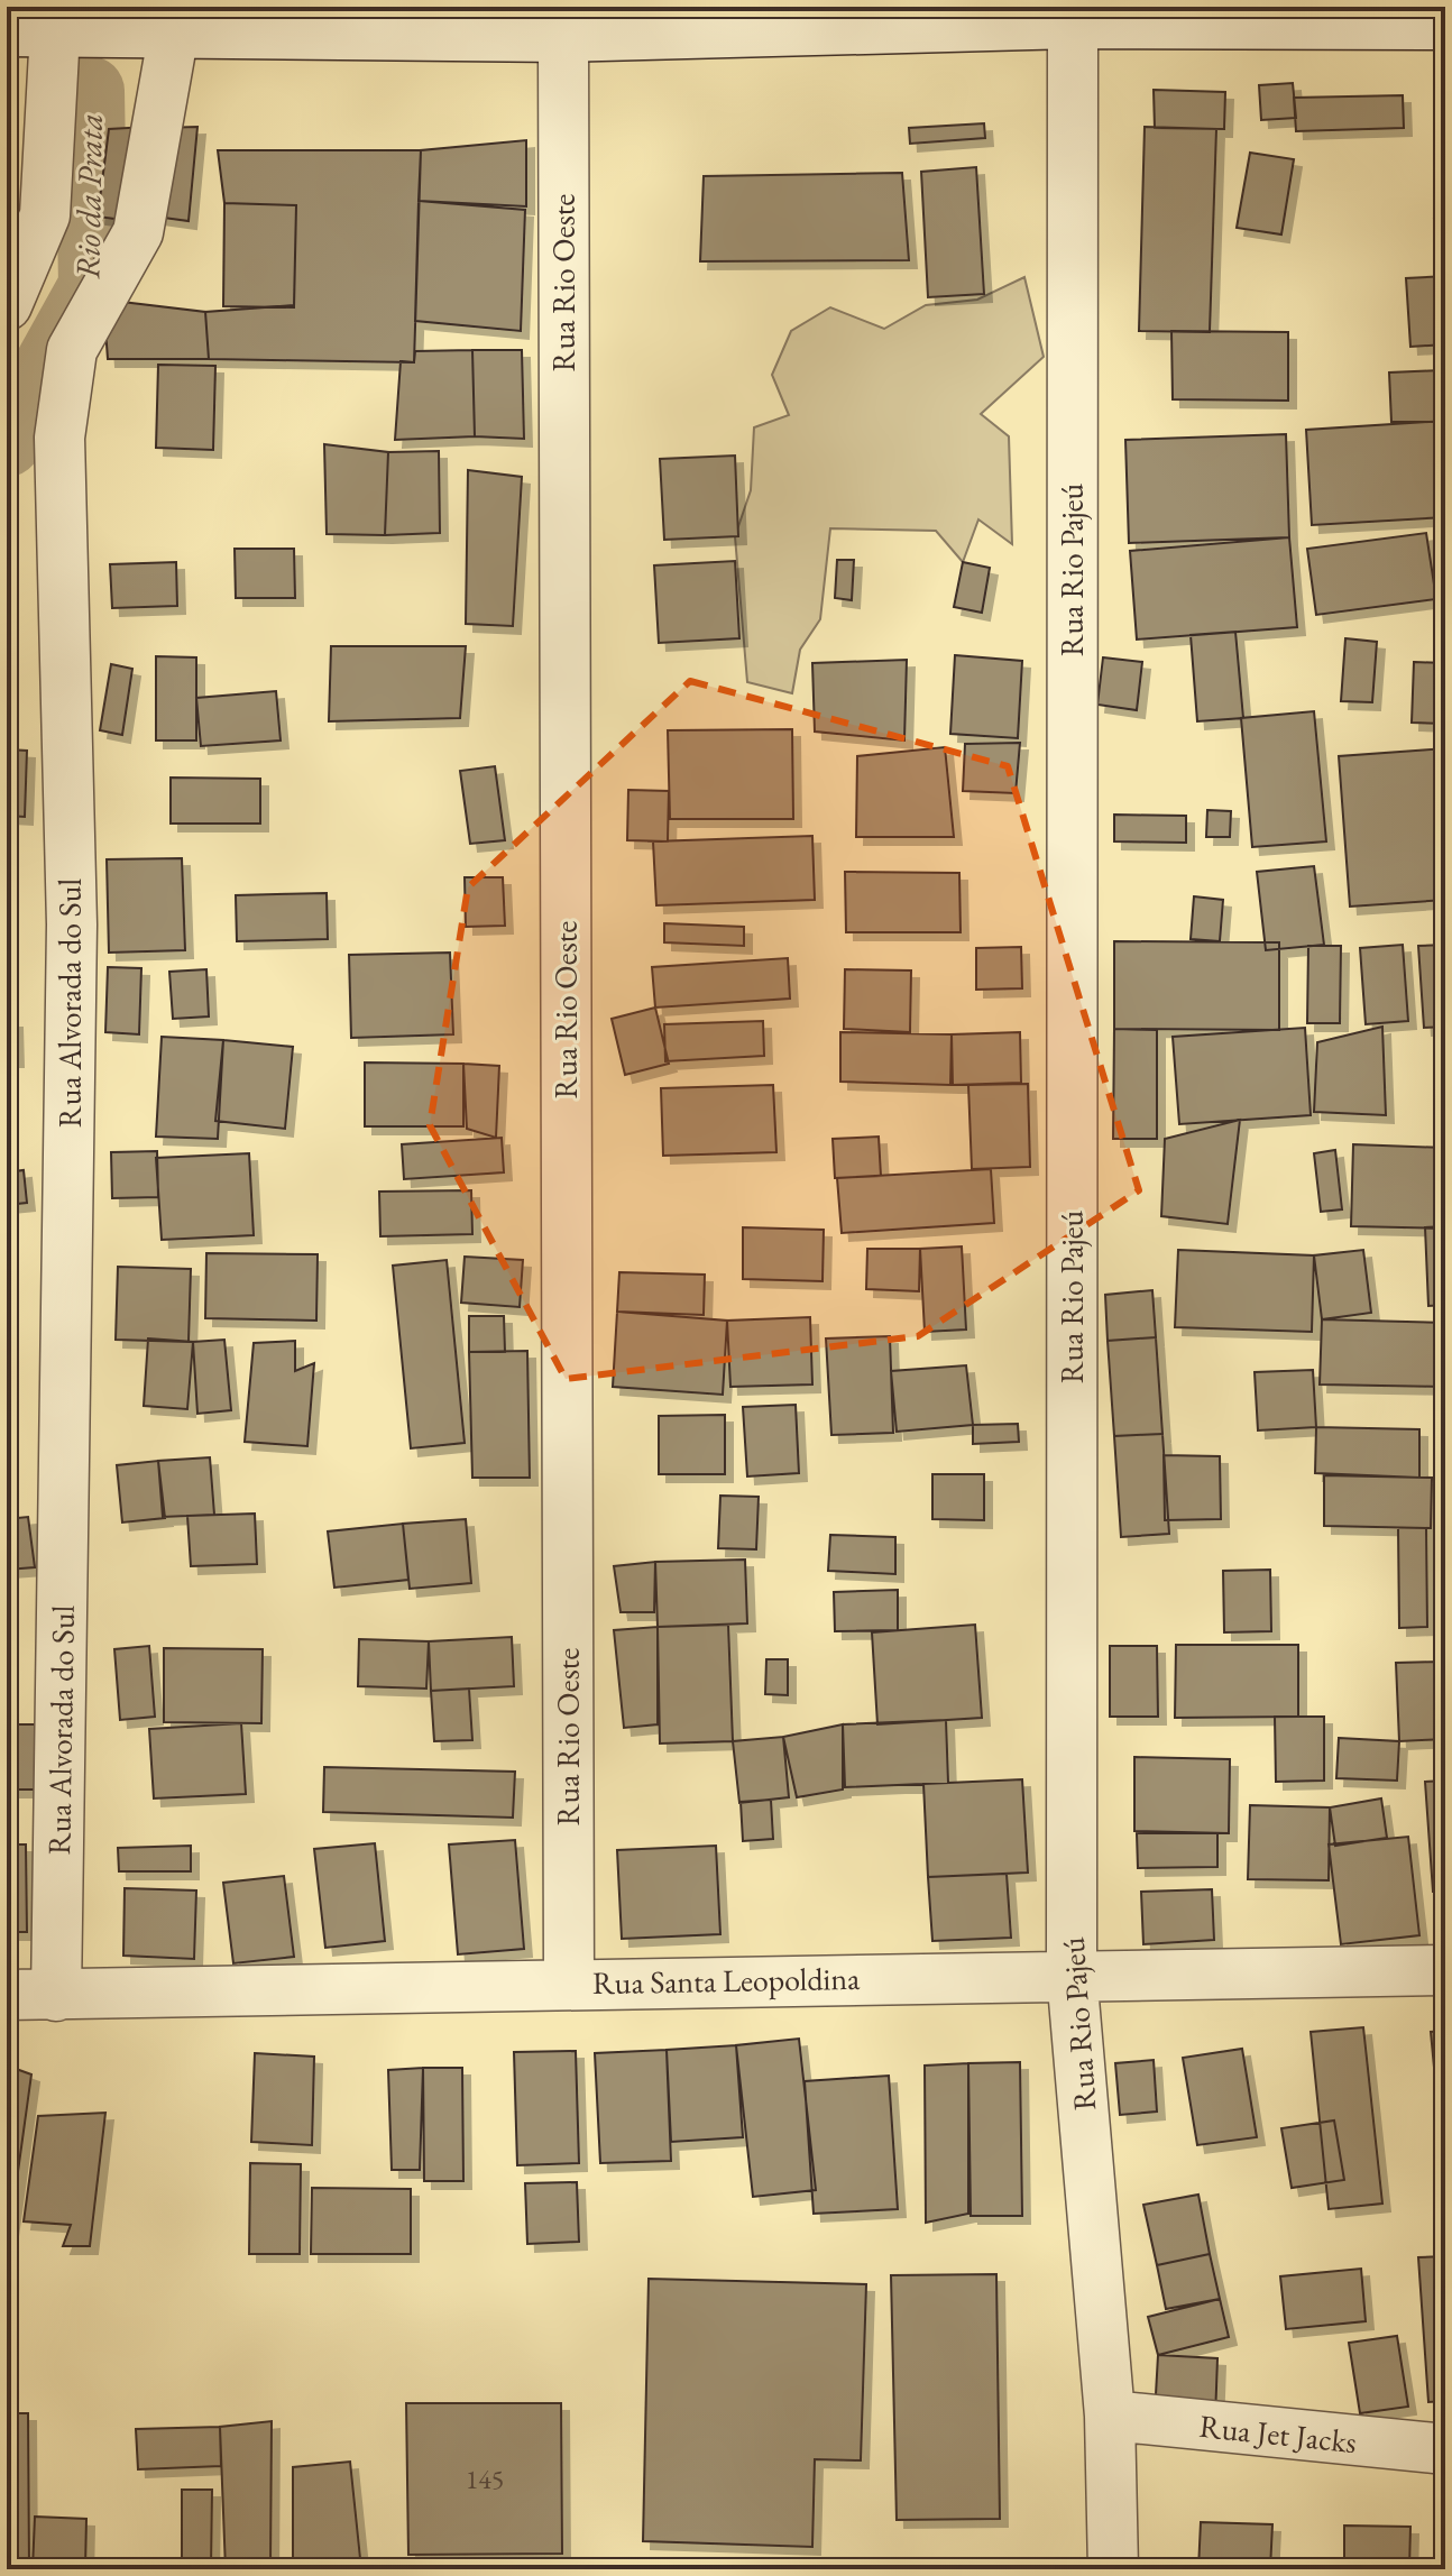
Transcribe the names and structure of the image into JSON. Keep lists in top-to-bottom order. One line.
{"streets":{"street":["Rua Rio Oeste","Rua Rio Pajeú","Rua Alvorada do Sul","Rua Santa Leopoldina","Rua Jet Jacks"]},"crossings":[["Rua Rio Oeste","Rua Santa Leopoldina"],["Rua Rio Pajeú","Rua Santa Leopoldina"],["Rua Rio Pajeú","Rua Jet Jacks"],["Rua Alvorada do Sul","Rua Santa Leopoldina"]],"water":["Rio da Prata"],"house_numbers":["145"]}
